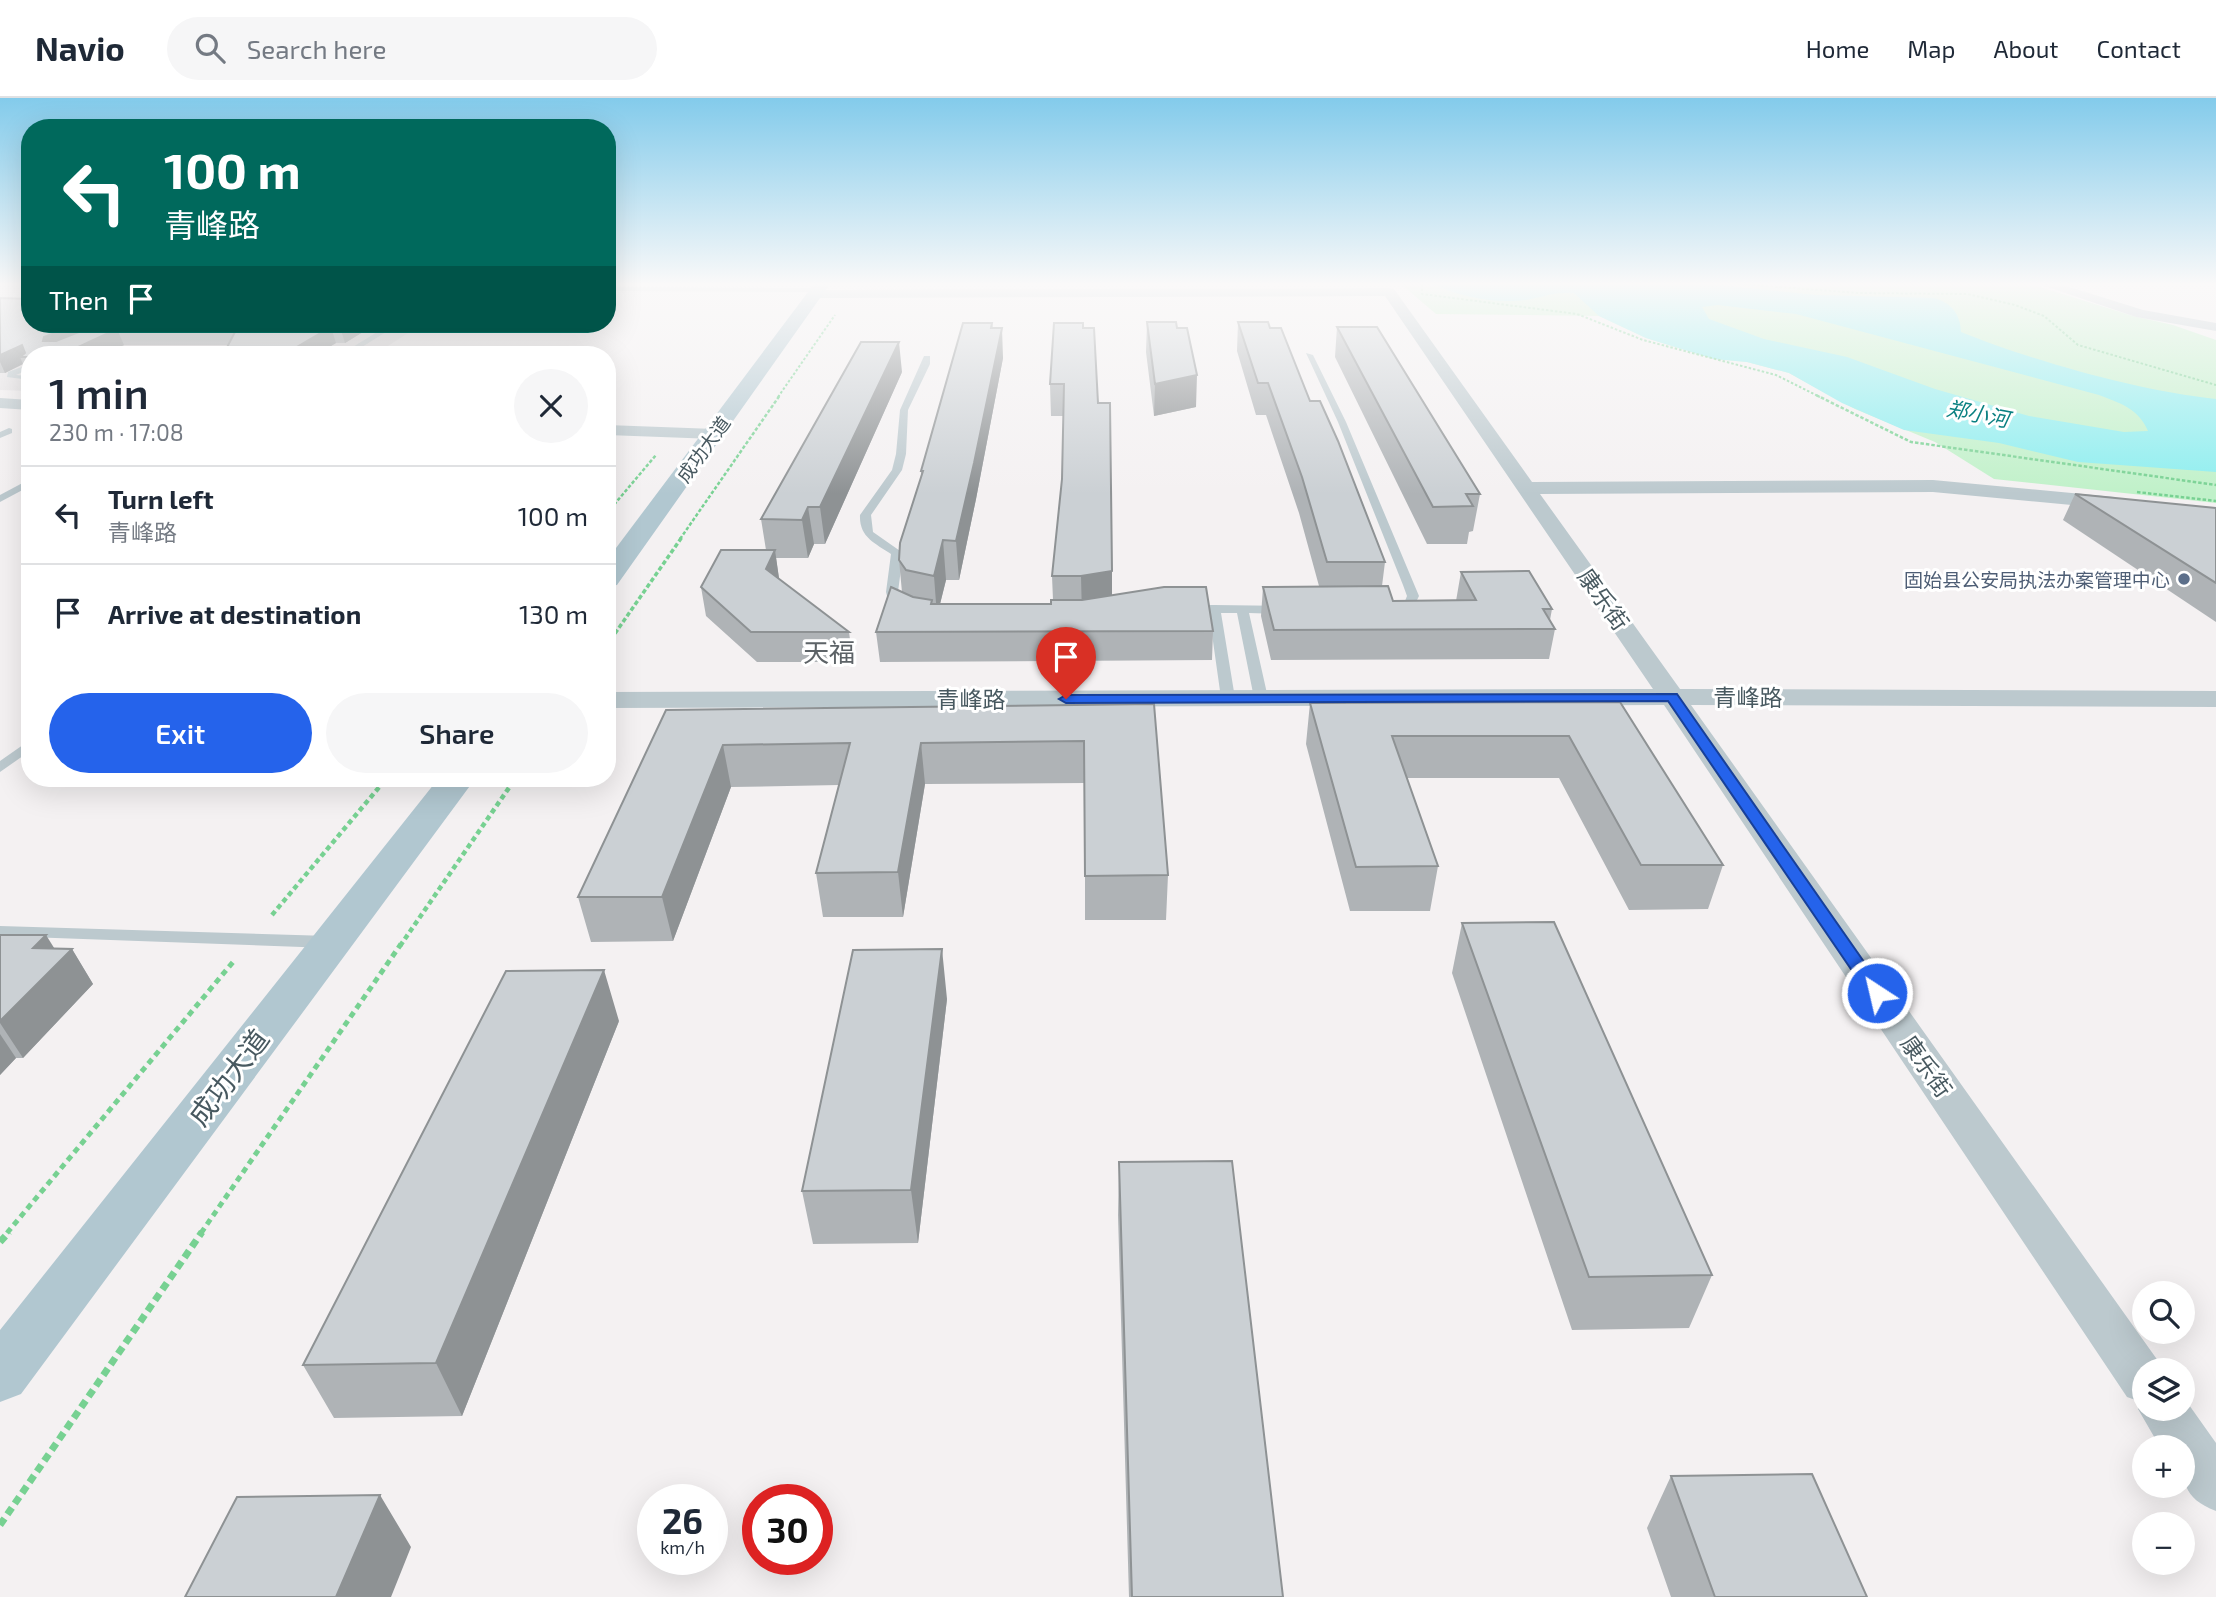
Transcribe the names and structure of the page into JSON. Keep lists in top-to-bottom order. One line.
{"streets":{"main road":["成功大道"],"street":["康乐街","青峰路"]},"crossings":[["康乐街","青峰路"]],"districts":["天福"],"water":["郑小河"],"places":["固始县公安局执法办案管理中心"],"page":{"header":"Navio","search":"Search here","nav":["Home","Map","About","Contact"],"turn":["100 m","青峰路"],"then":"Then","heading":["1 min","230 m · 17:08"],"list":[{"name":"Turn left","note":"青峰路","value":"100 m"},{"name":"Arrive at destination","value":"130 m"}],"buttons":["Exit","Share"],"map_buttons":["+","−"],"speed":"26 km/h","limit":"30"}}
